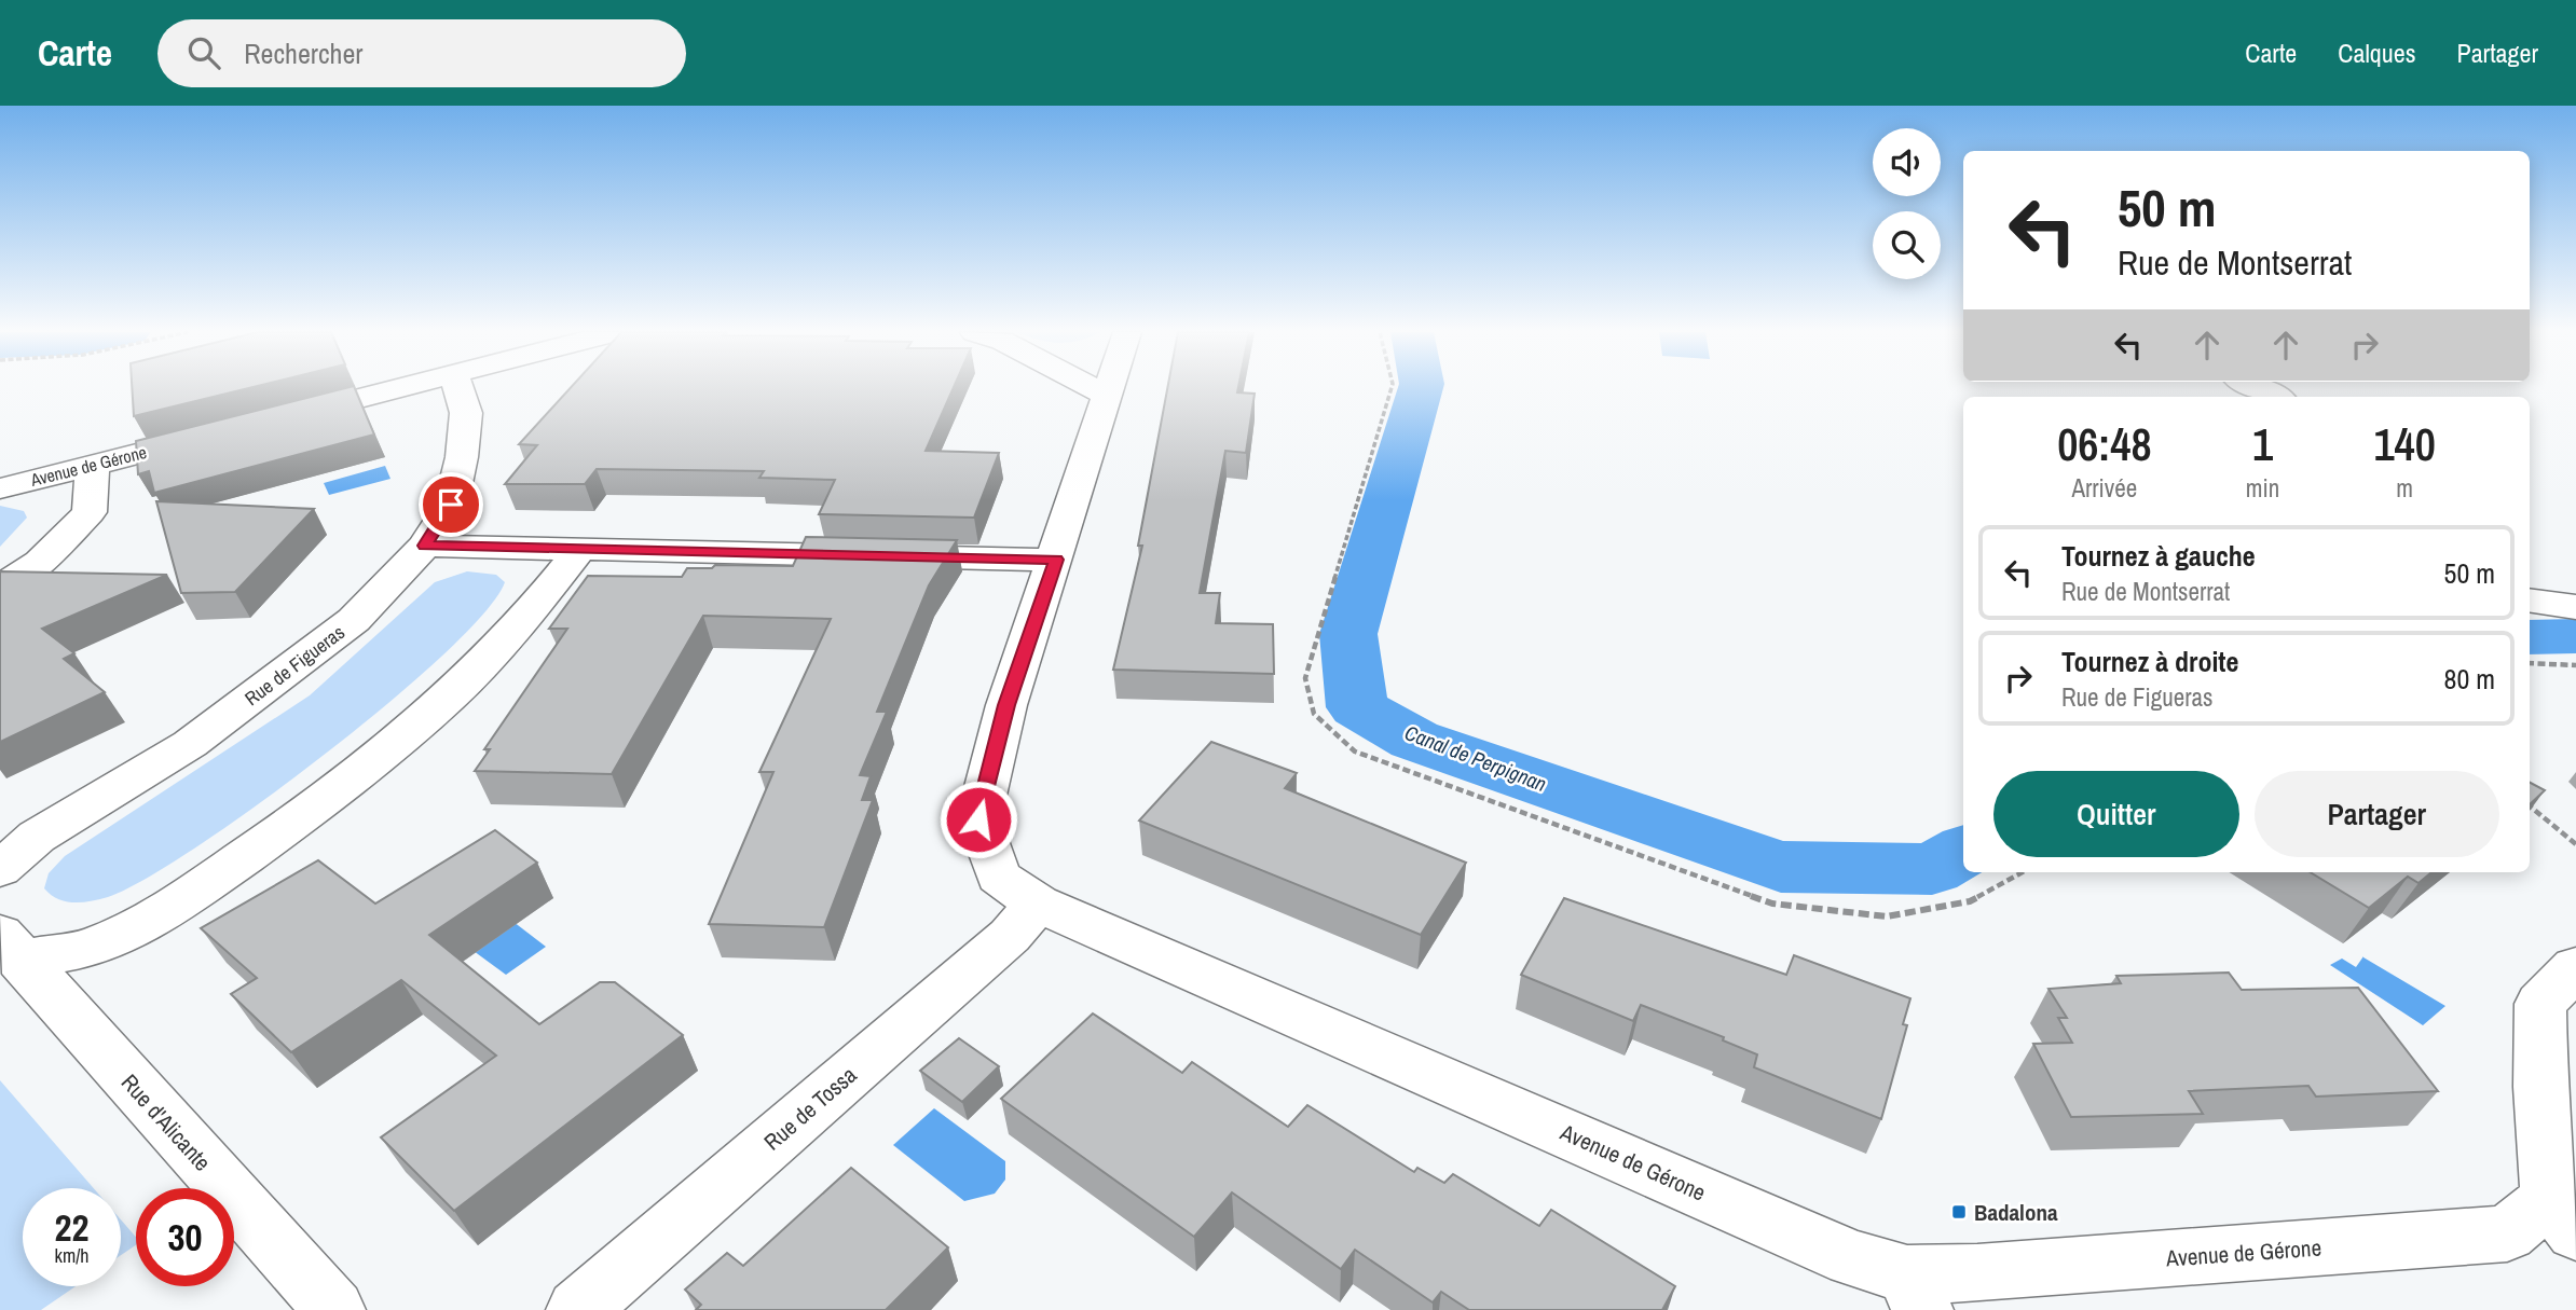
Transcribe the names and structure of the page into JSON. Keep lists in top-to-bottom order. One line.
{"streets":{"street":["Avenue de Gérone","Rue de Figueras","Rue de Tossa","Rue d'Alicante"]},"crossings":[["Avenue de Gérone","Rue de Tossa"]],"water":["Canal de Perpignan"],"places":{"transit":["Badalona"]},"page":{"header":"Carte","search":"Rechercher","nav":["Carte","Calques","Partager"],"turn":["50 m","Rue de Montserrat"],"eta":["06:48","Arrivée","1","min","140","m"],"list":[{"name":"Tournez à gauche","note":"Rue de Montserrat","value":"50 m"},{"name":"Tournez à droite","note":"Rue de Figueras","value":"80 m"}],"buttons":["Quitter","Partager"],"speed":"22 km/h","limit":"30"}}
